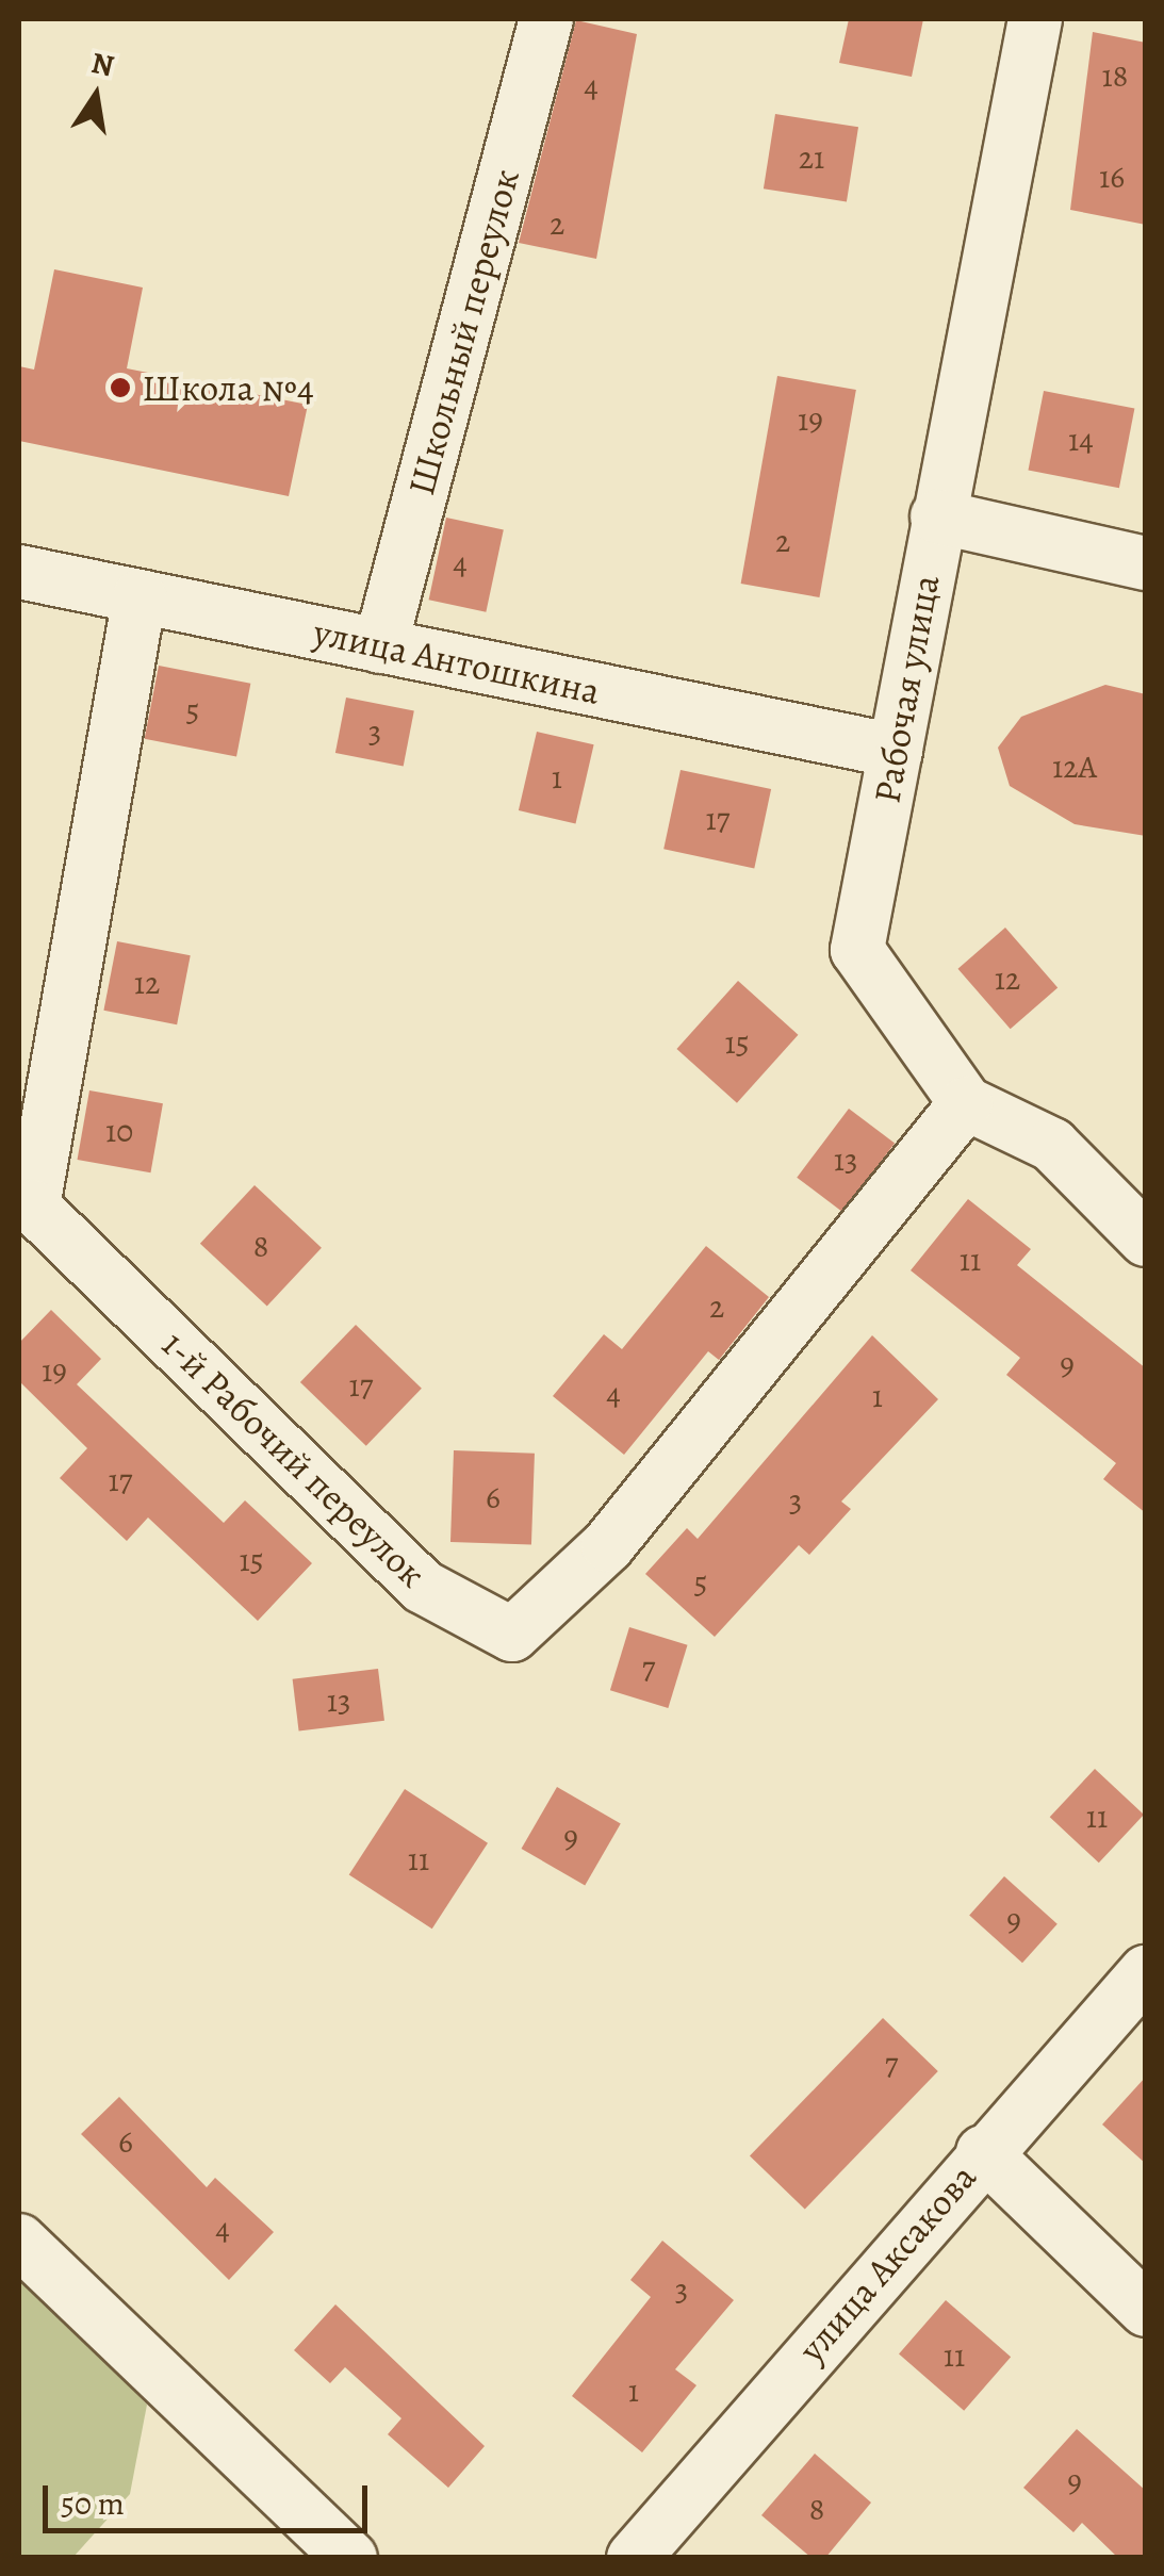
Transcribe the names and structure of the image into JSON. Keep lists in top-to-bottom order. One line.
{"streets":{"street":["Школьный переулок","улица Антошкина","Рабочая улица","1-й Рабочий переулок","улица Аксакова"]},"crossings":[["Школьный переулок","улица Антошкина"],["улица Антошкина","Рабочая улица"],["улица Антошкина","1-й Рабочий переулок"],["Рабочая улица","1-й Рабочий переулок"]],"places":["Школа №4"],"house_numbers":["18","4","21","16","2","19","14","2","4","5","3","12А","1","17","12","12","15","10","13","8","11","2","9","19","17","4","1","17","6","3","15","5","7","13","11","9","11","9","7","6","4","3","11","1","9","8"],"scale_bar":"50 m","north":"top"}
